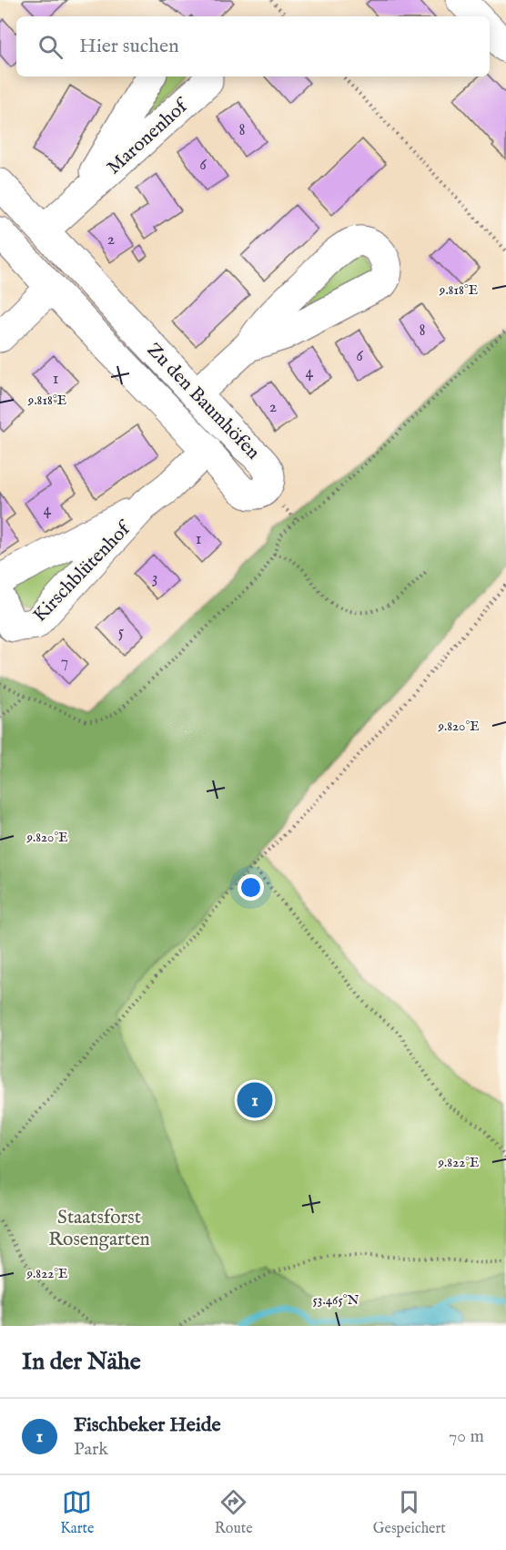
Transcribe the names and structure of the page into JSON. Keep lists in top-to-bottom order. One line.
{"streets":{"street":["Maronenhof","Zu den Baumhöfen","Kirschblütenhof"]},"crossings":[["Maronenhof","Zu den Baumhöfen"],["Zu den Baumhöfen","Kirschblütenhof"]],"parks":["Staatsforst Rosengarten"],"house_numbers":["8","6","2","8","6","4","1","2","4","1","3","5","7"],"page":{"search":"Hier suchen","pins":"1","heading":"In der Nähe","list":[{"mark":"1","name":"Fischbeker Heide","note":"Park","value":"70 m"}],"nav":["Karte","Route","Gespeichert"]},"coordinates":["9.818°E","9.820°E","9.822°E","53.465°N"]}
